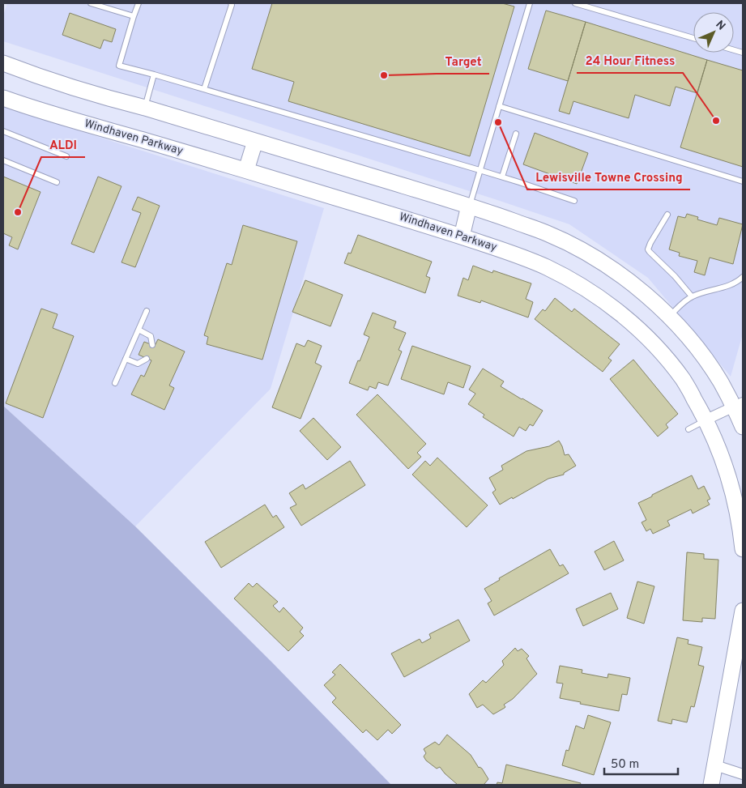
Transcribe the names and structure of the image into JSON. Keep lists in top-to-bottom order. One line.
{"streets":{"main road":["Windhaven Parkway"]},"places":["Target","24 Hour Fitness","Lewisville Towne Crossing","ALDI"],"scale_bar":"50 m","north":"top right"}
